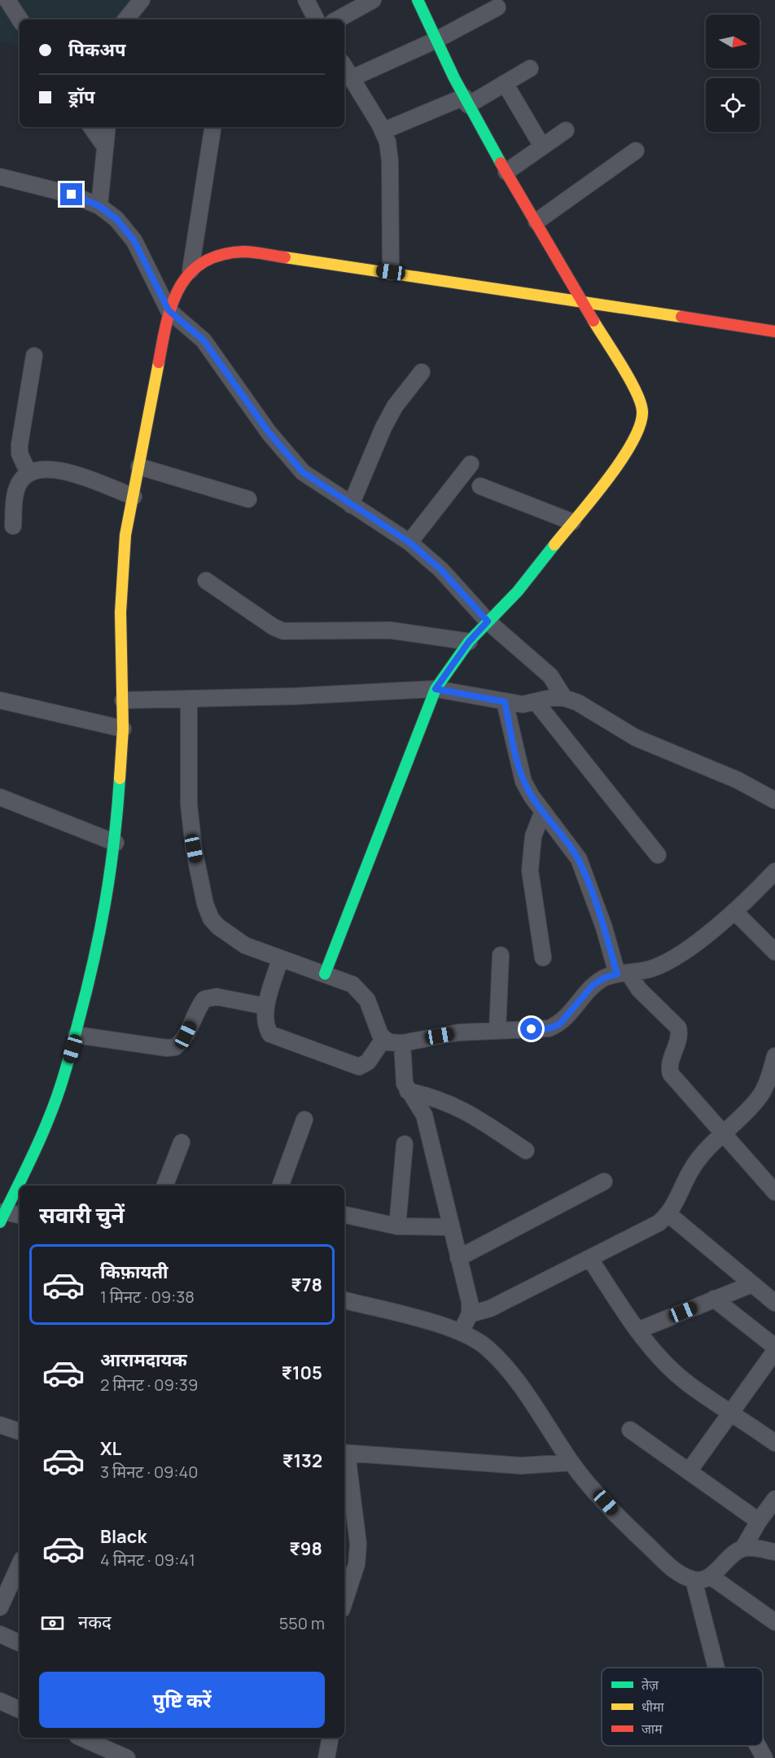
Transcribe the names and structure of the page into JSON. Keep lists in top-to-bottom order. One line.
{"legend":["तेज़","धीमा","जाम"],"north":"right","page":{"banner":["पिकअप","ड्रॉप"],"heading":"सवारी चुनें","list":[{"name":"किफ़ायती","note":"1 मिनट · 09:38","value":"₹78"},{"name":"आरामदायक","note":"2 मिनट · 09:39","value":"₹105"},{"name":"XL","note":"3 मिनट · 09:40","value":"₹132"},{"name":"Black","note":"4 मिनट · 09:41","value":"₹98"}],"pay":["नकद","550 m"],"buttons":"पुष्टि करें"}}
